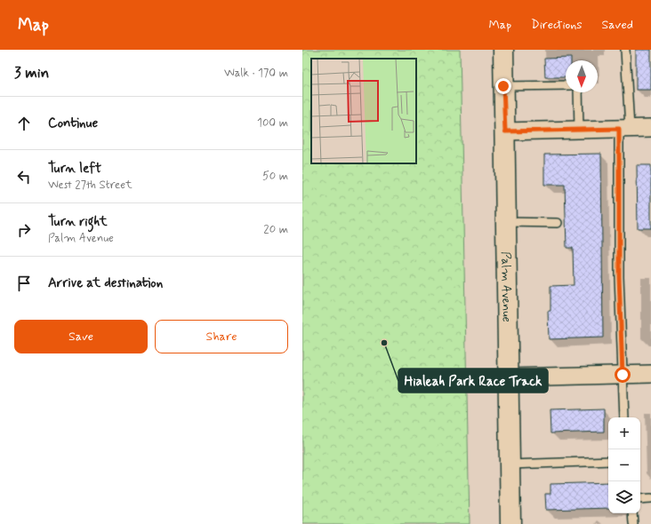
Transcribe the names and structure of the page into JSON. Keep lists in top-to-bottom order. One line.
{"streets":{"main road":["Palm Avenue"]},"places":["Hialeah Park Race Track"],"north":"bottom","page":{"header":"Map","nav":["Map","Directions","Saved"],"heading":["3 min","Walk · 170 m"],"list":[["Continue","100 m"],["Turn left","West 27th Street","50 m"],["Turn right","Palm Avenue","20 m"],"Arrive at destination"],"buttons":["Save","Share"],"map_buttons":["+","−"]}}
